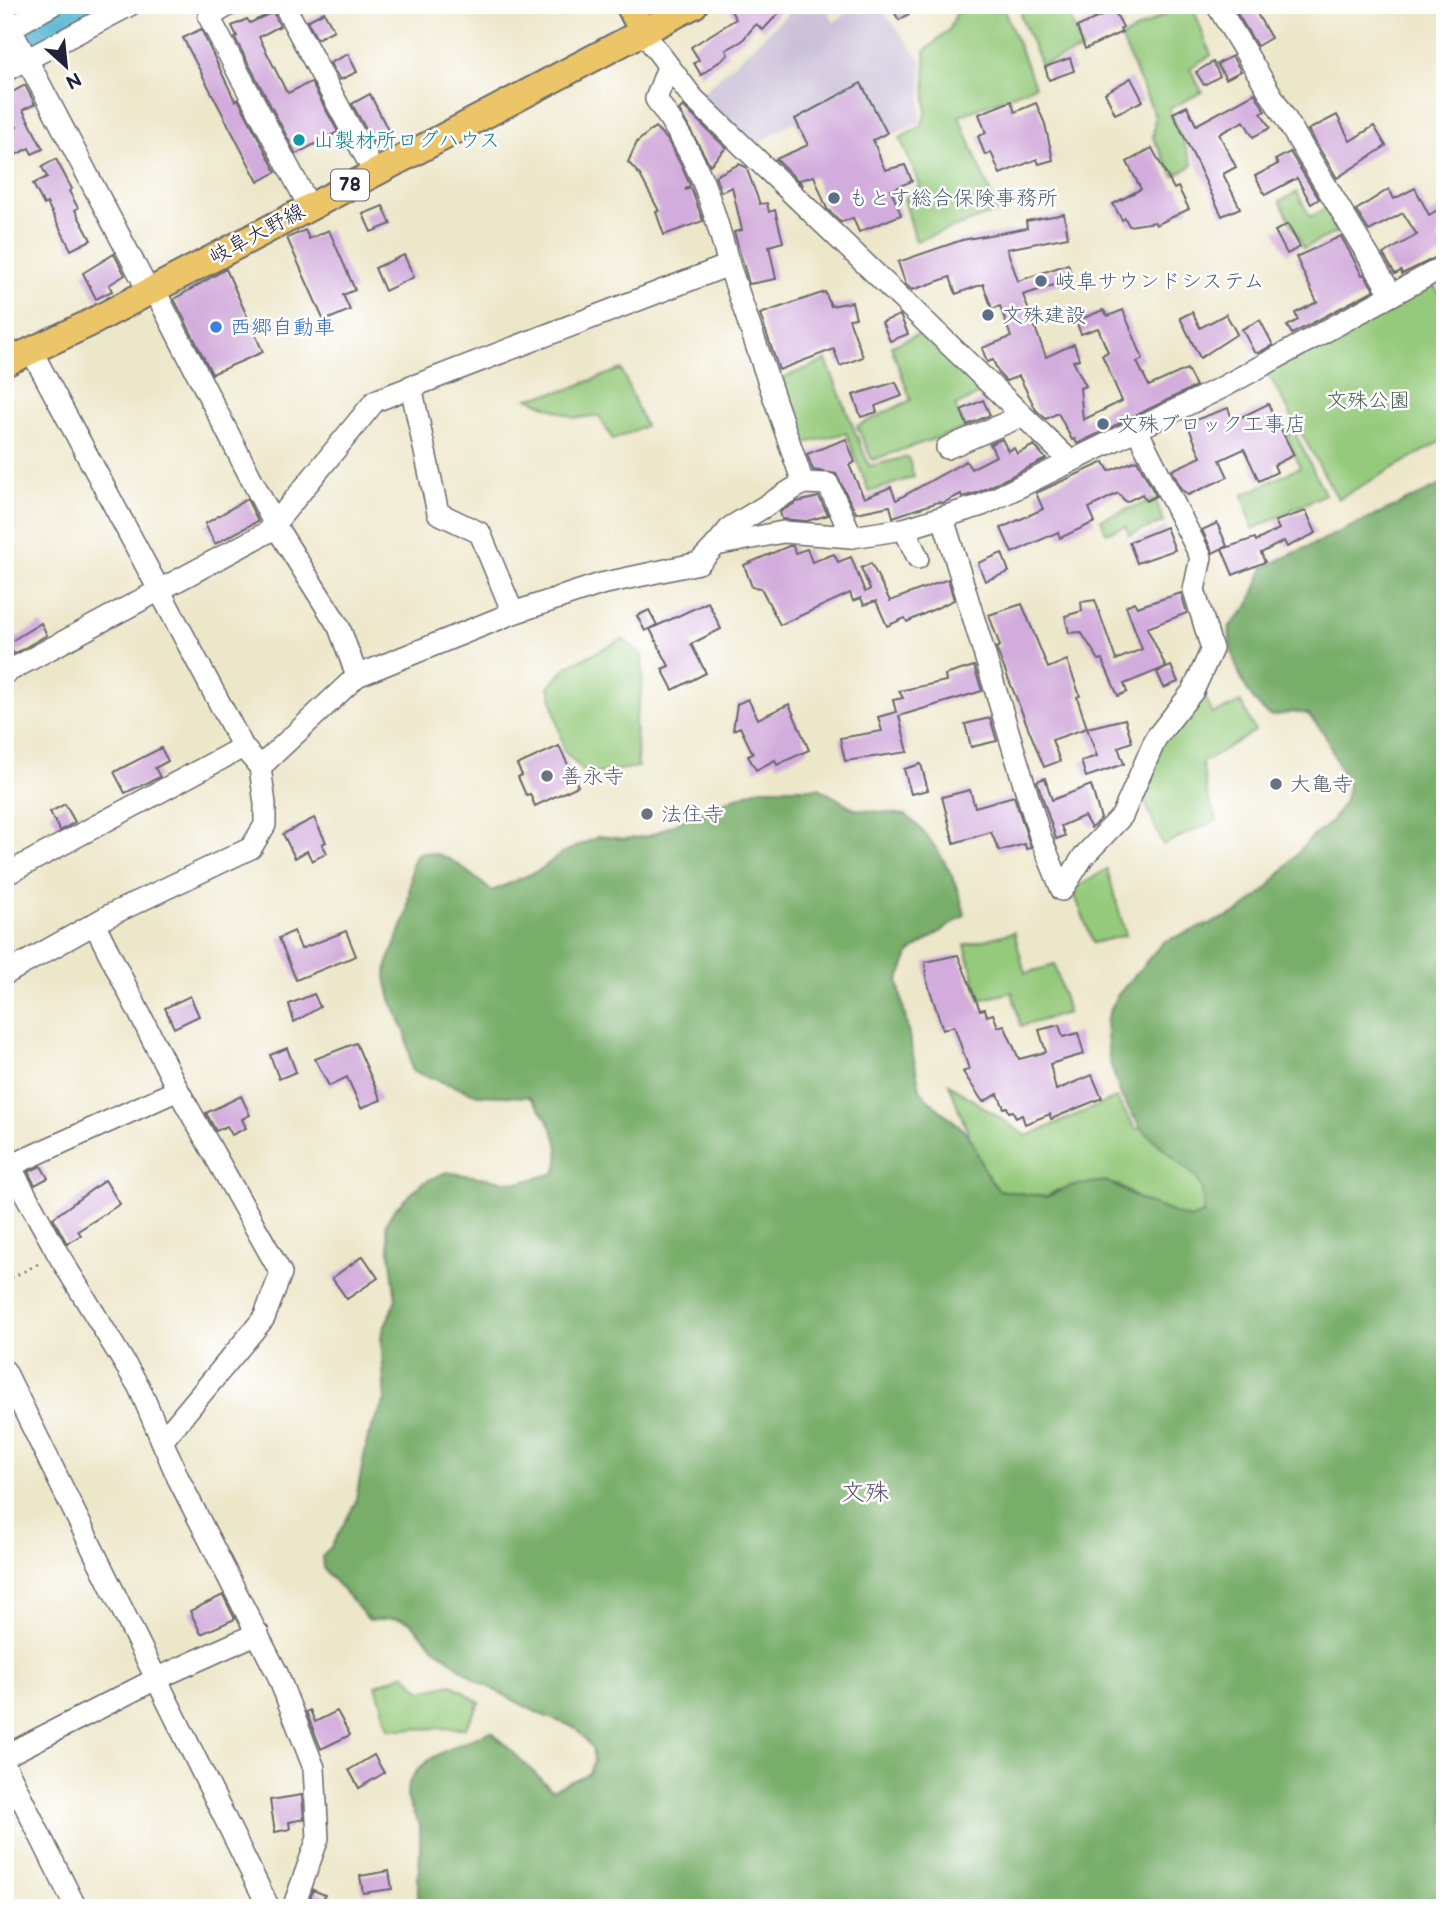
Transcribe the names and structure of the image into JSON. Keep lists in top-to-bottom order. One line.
{"streets":{"main road":["78","岐阜大野線"]},"districts":["文殊"],"parks":["文殊公園"],"places":["山製材所ログハウス","もとす総合保険事務所","岐阜サウンドシステム","文殊建設","西郷自動車","文殊ブロック工事店","善永寺","大亀寺","法住寺"],"north":"bottom right"}
